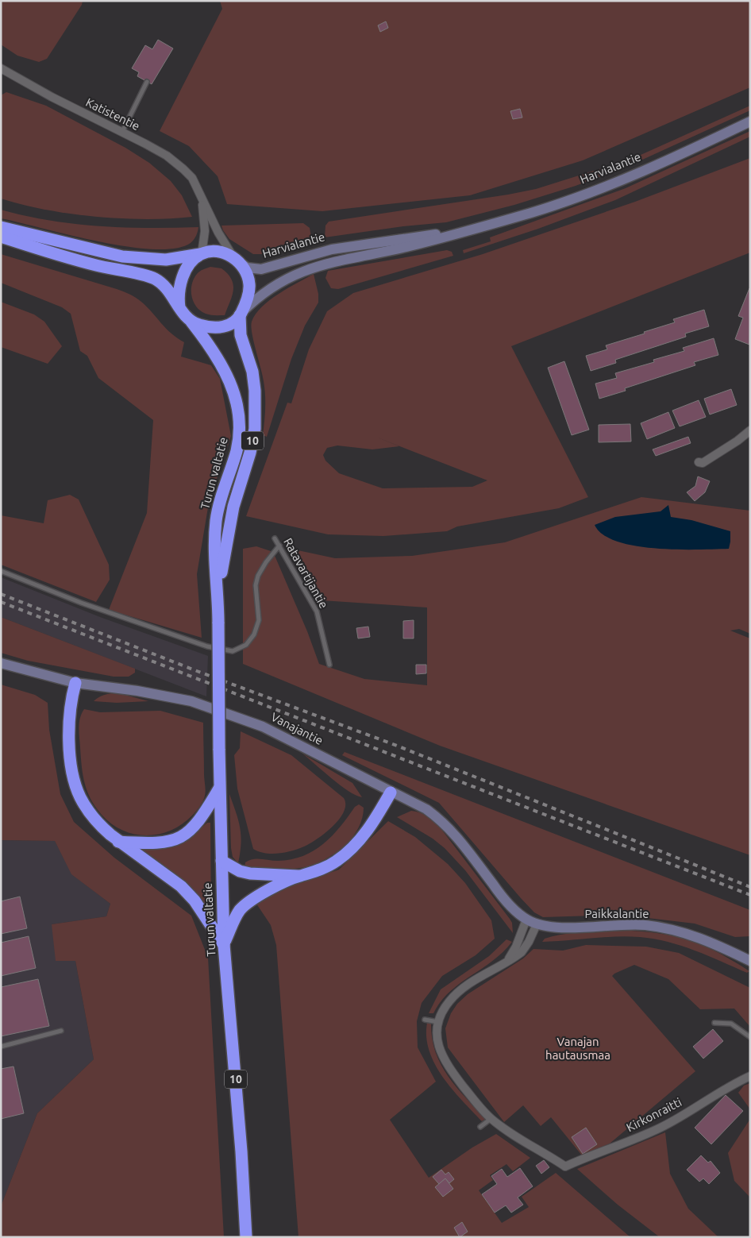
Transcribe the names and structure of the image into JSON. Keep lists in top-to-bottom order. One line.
{"streets":{"highway":["10","Turun valtatie"],"street":["Katistentie","Harvialantie","Vanajantie","Paikkalantie","Kirkonraitti"],"lane":["Ratavartijantie"]},"crossings":[["Katistentie","Harvialantie"],["Katistentie","10"],["Katistentie","Turun valtatie"],["Harvialantie","10"],["Harvialantie","Turun valtatie"],["10","Turun valtatie"],["Vanajantie","Paikkalantie"]],"parks":["Vanajan hautausmaa"]}
